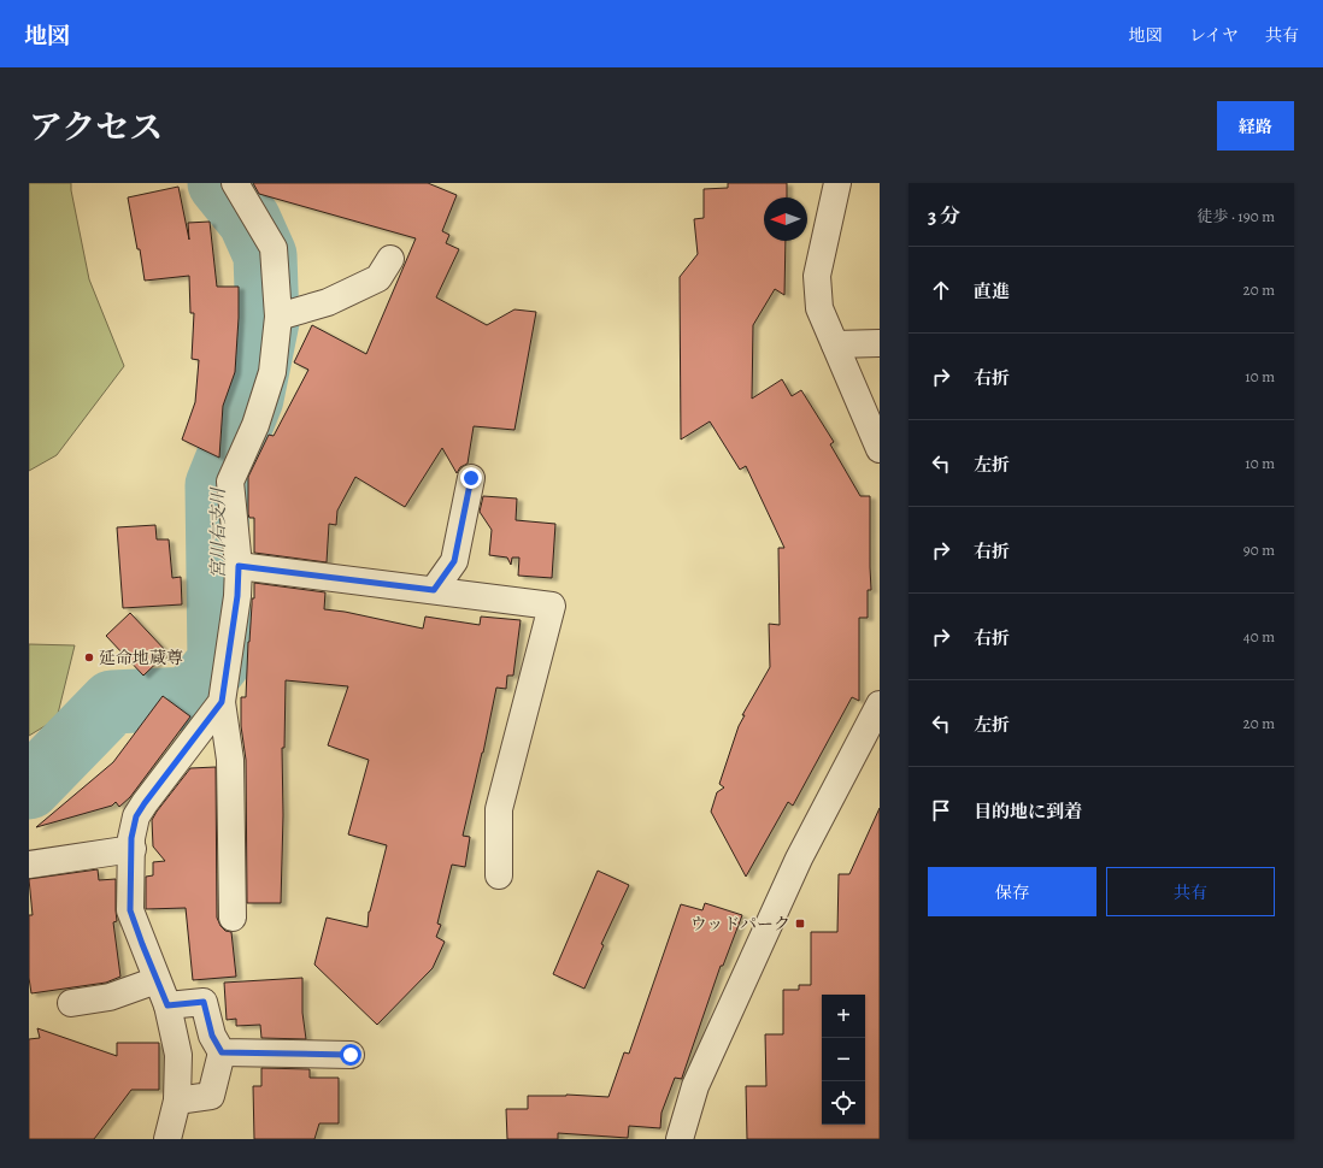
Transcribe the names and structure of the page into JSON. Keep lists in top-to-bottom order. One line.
{"water":["宮川右支川"],"places":{"other":["延命地蔵尊"],"transit":["ウッドパーク"]},"north":"left","page":{"header":"地図","nav":["地図","レイヤ","共有"],"title":"アクセス","buttons":["経路",["保存","共有"]],"heading":["3 分","徒歩 · 190 m"],"list":[["直進","20 m"],["右折","10 m"],["左折","10 m"],["右折","90 m"],["右折","40 m"],["左折","20 m"],"目的地に到着"],"map_buttons":["+","−"]}}
